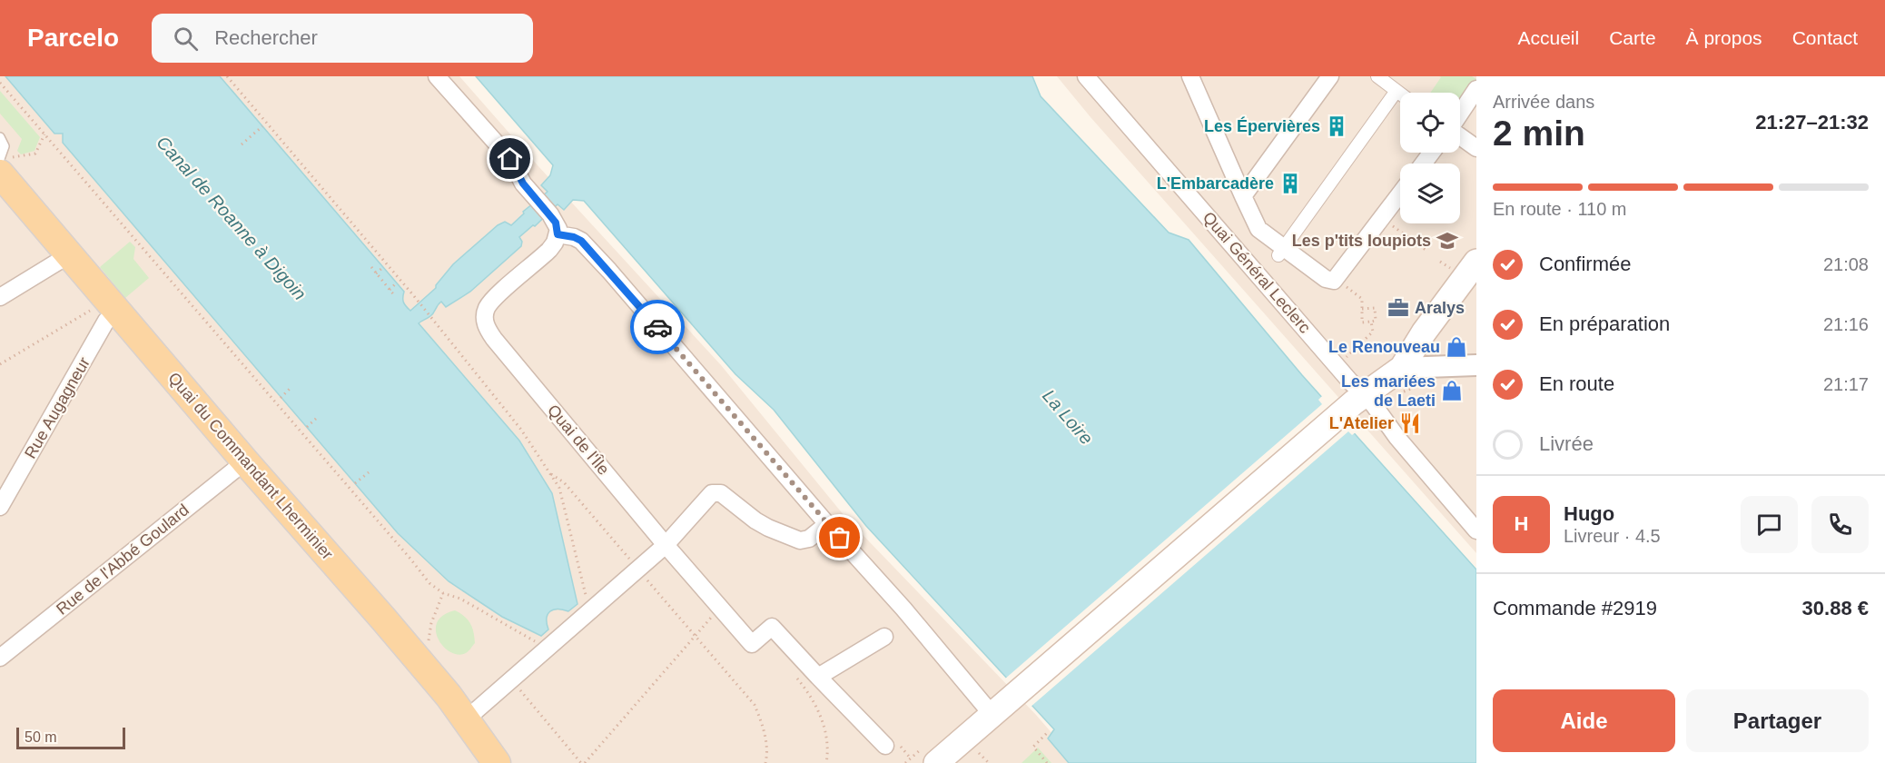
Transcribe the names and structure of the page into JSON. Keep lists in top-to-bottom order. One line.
{"streets":{"main road":["Quai du Commandant Lherminier"],"street":["Quai Général Leclerc","Rue Augagneur","Quai de l'Île","Rue de l'Abbé Goulard"]},"crossings":[["Rue Augagneur","Quai du Commandant Lherminier"],["Quai du Commandant Lherminier","Rue de l'Abbé Goulard"]],"water":["Canal de Roanne à Digoin","La Loire"],"places":{"building":["Les Épervières","L'Embarcadère"],"school or university":["Les p'tits loupiots"],"office":["Aralys"],"shop":["Le Renouveau","Les mariées de Laeti"],"restaurant":["L'Atelier"]},"scale_bar":"50 m","page":{"header":"Parcelo","search":"Rechercher","nav":["Accueil","Carte","À propos","Contact"],"heading":["2 min","Arrivée dans","21:27–21:32"],"panel":["Hugo","Livreur · 4.5","Commande #2919","30.88 €"],"bar":"En route · 110 m","list":[["Confirmée","21:08"],["En préparation","21:16"],["En route","21:17"],"Livrée"],"round":"H","buttons":["Aide","Partager"],"scale":"50 m"}}
